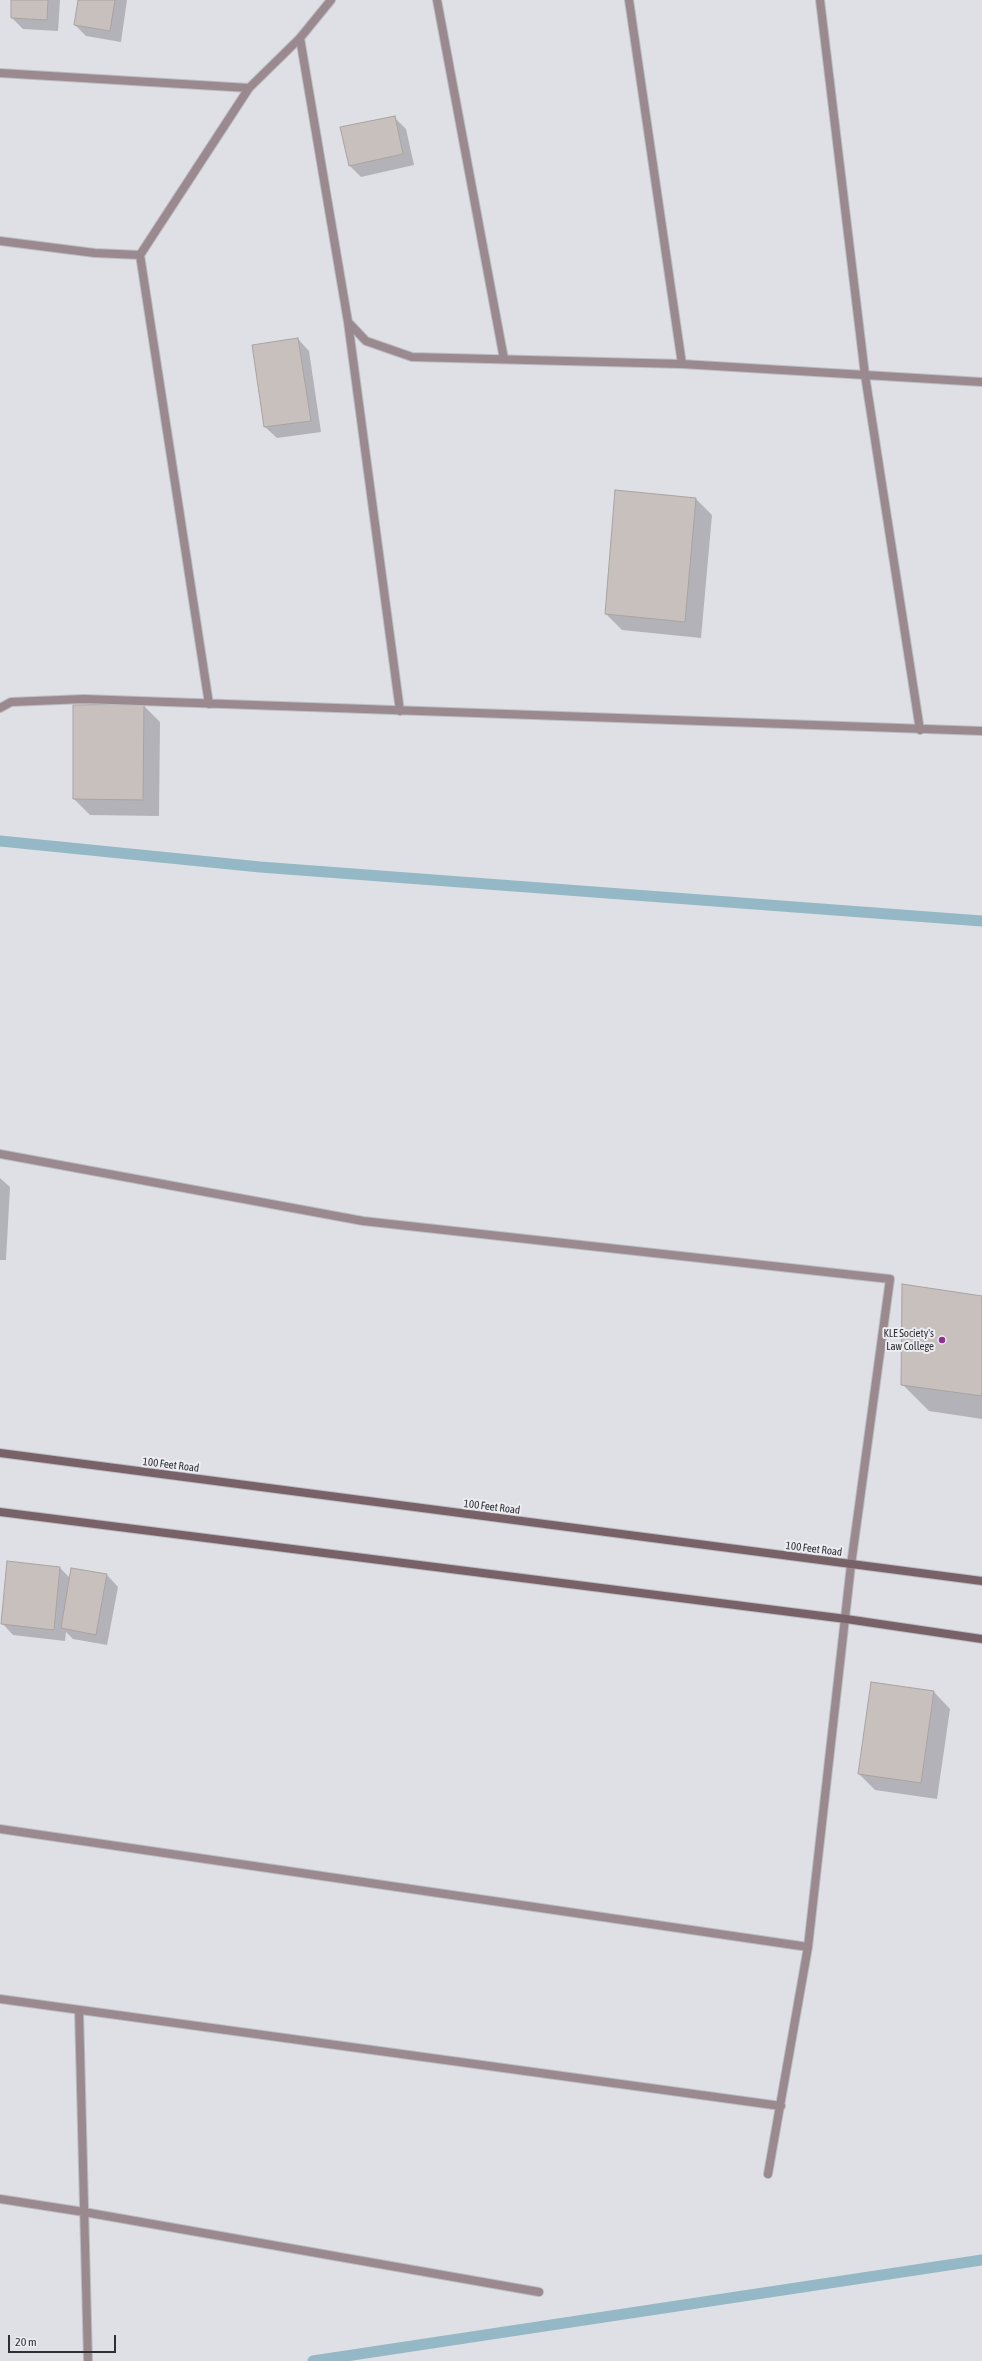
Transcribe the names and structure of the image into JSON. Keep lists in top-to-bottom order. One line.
{"streets":{"main road":["100 Feet Road"]},"places":["KLE Society's Law College"],"scale_bar":"20 m"}
